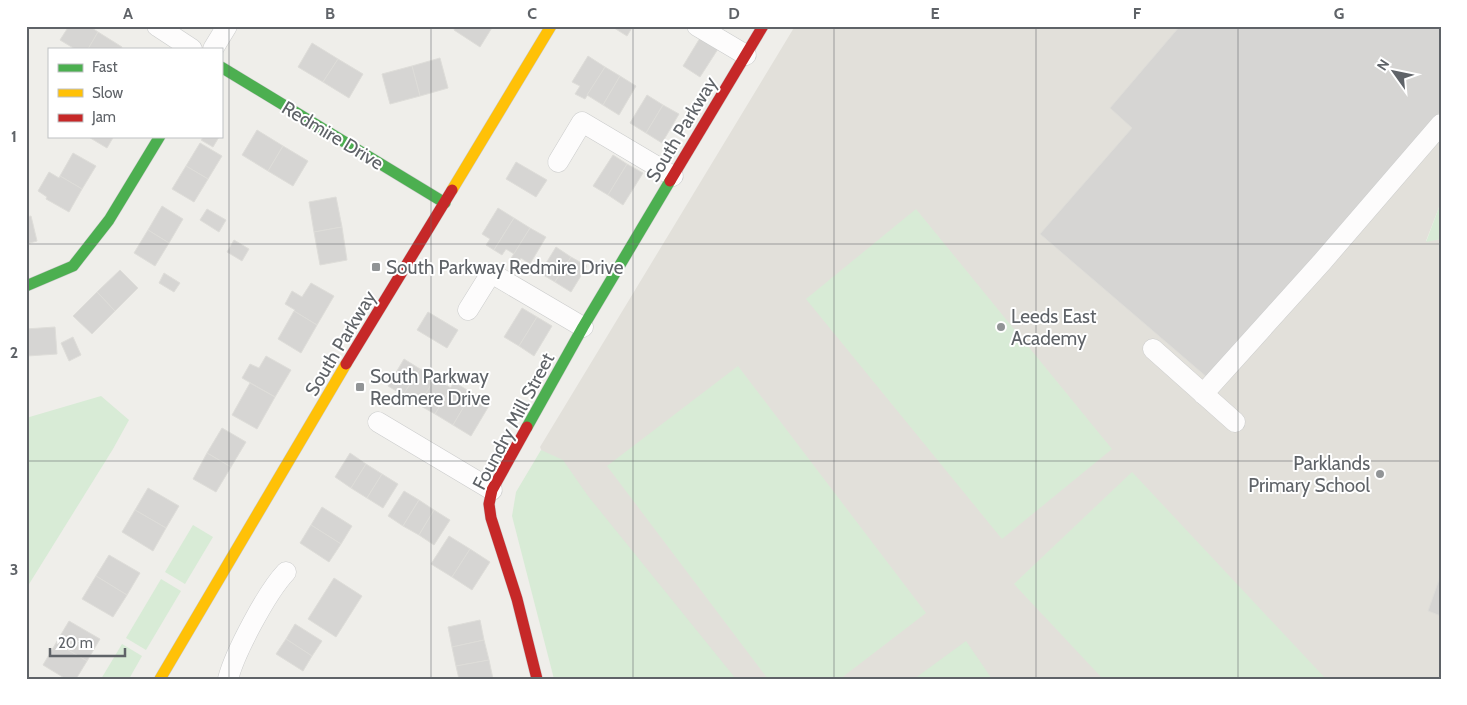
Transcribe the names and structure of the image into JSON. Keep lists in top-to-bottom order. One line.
{"streets":{"street":["South Parkway","Redmire Drive","Foundry Mill Street"]},"crossings":[["South Parkway","Redmire Drive"],["South Parkway","Foundry Mill Street"]],"places":{"transit":["South Parkway Redmire Drive","South Parkway Redmere Drive"],"other":["Leeds East Academy","Parklands Primary School"]},"legend":["Fast","Slow","Jam"],"scale_bar":"20 m","north":"top left","grid":{"columns":["A","B","C","D","E","F","G"],"rows":["1","2","3"]}}
